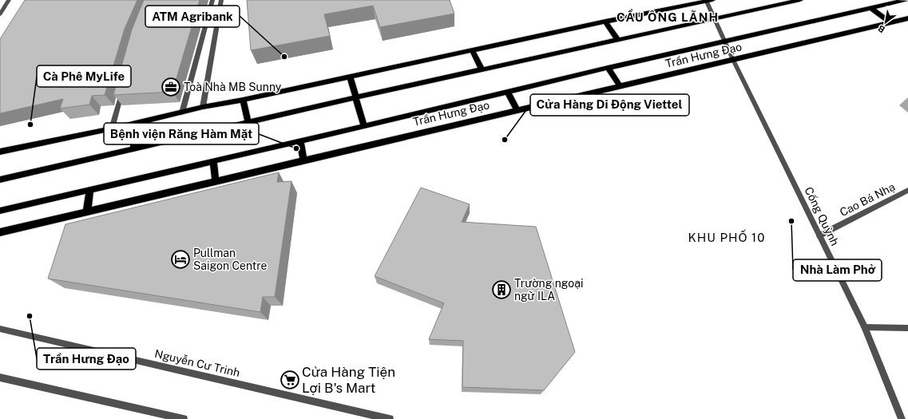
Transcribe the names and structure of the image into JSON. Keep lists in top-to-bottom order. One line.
{"streets":{"main road":["Trần Hưng Đạo"],"street":["Cao Bá Nhạ","Cống Quỳnh","Nguyễn Cư Trinh"]},"crossings":[["Trần Hưng Đạo","Cống Quỳnh"],["Cao Bá Nhạ","Cống Quỳnh"]],"districts":["CẦU ÔNG LÃNH","KHU PHỐ 10"],"places":{"other":["ATM Agribank","Cà Phê MyLife","Cửa Hàng Di Động Viettel","Bệnh viện Răng Hàm Mặt","Nhà Làm Phở","Trần Hưng Đạo"],"office":["Toà Nhà MB Sunny"],"hotel":["Pullman Saigon Centre"],"building":["Trường ngoại ngữ ILA"],"supermarket":["Cửa Hàng Tiện Lợi B's Mart"]},"north":"bottom left"}
